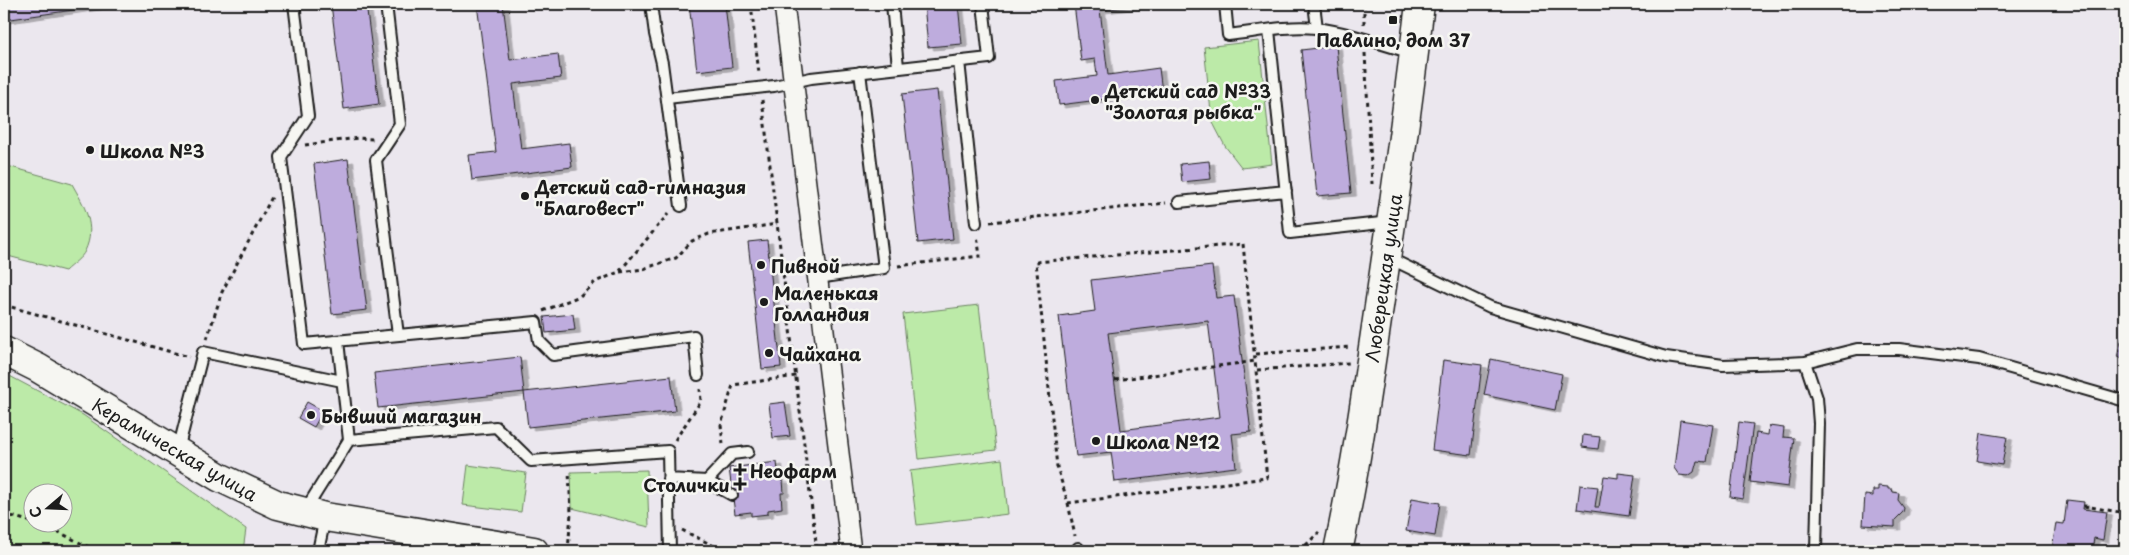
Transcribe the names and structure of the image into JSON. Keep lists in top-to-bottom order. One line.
{"streets":{"main road":["Люберецкая улица","Керамическая улица"]},"places":{"transit":["Павлино, дом 37"],"other":["Детский сад №33 \"Золотая рыбка\"","Школа №3","Детский сад-гимназия \"Благовест\"","Пивной","Маленькая Голландия","Чайхана","Бывший магазин","Школа №12"],"health":["Неофарм","Столички"]},"north":"left"}
